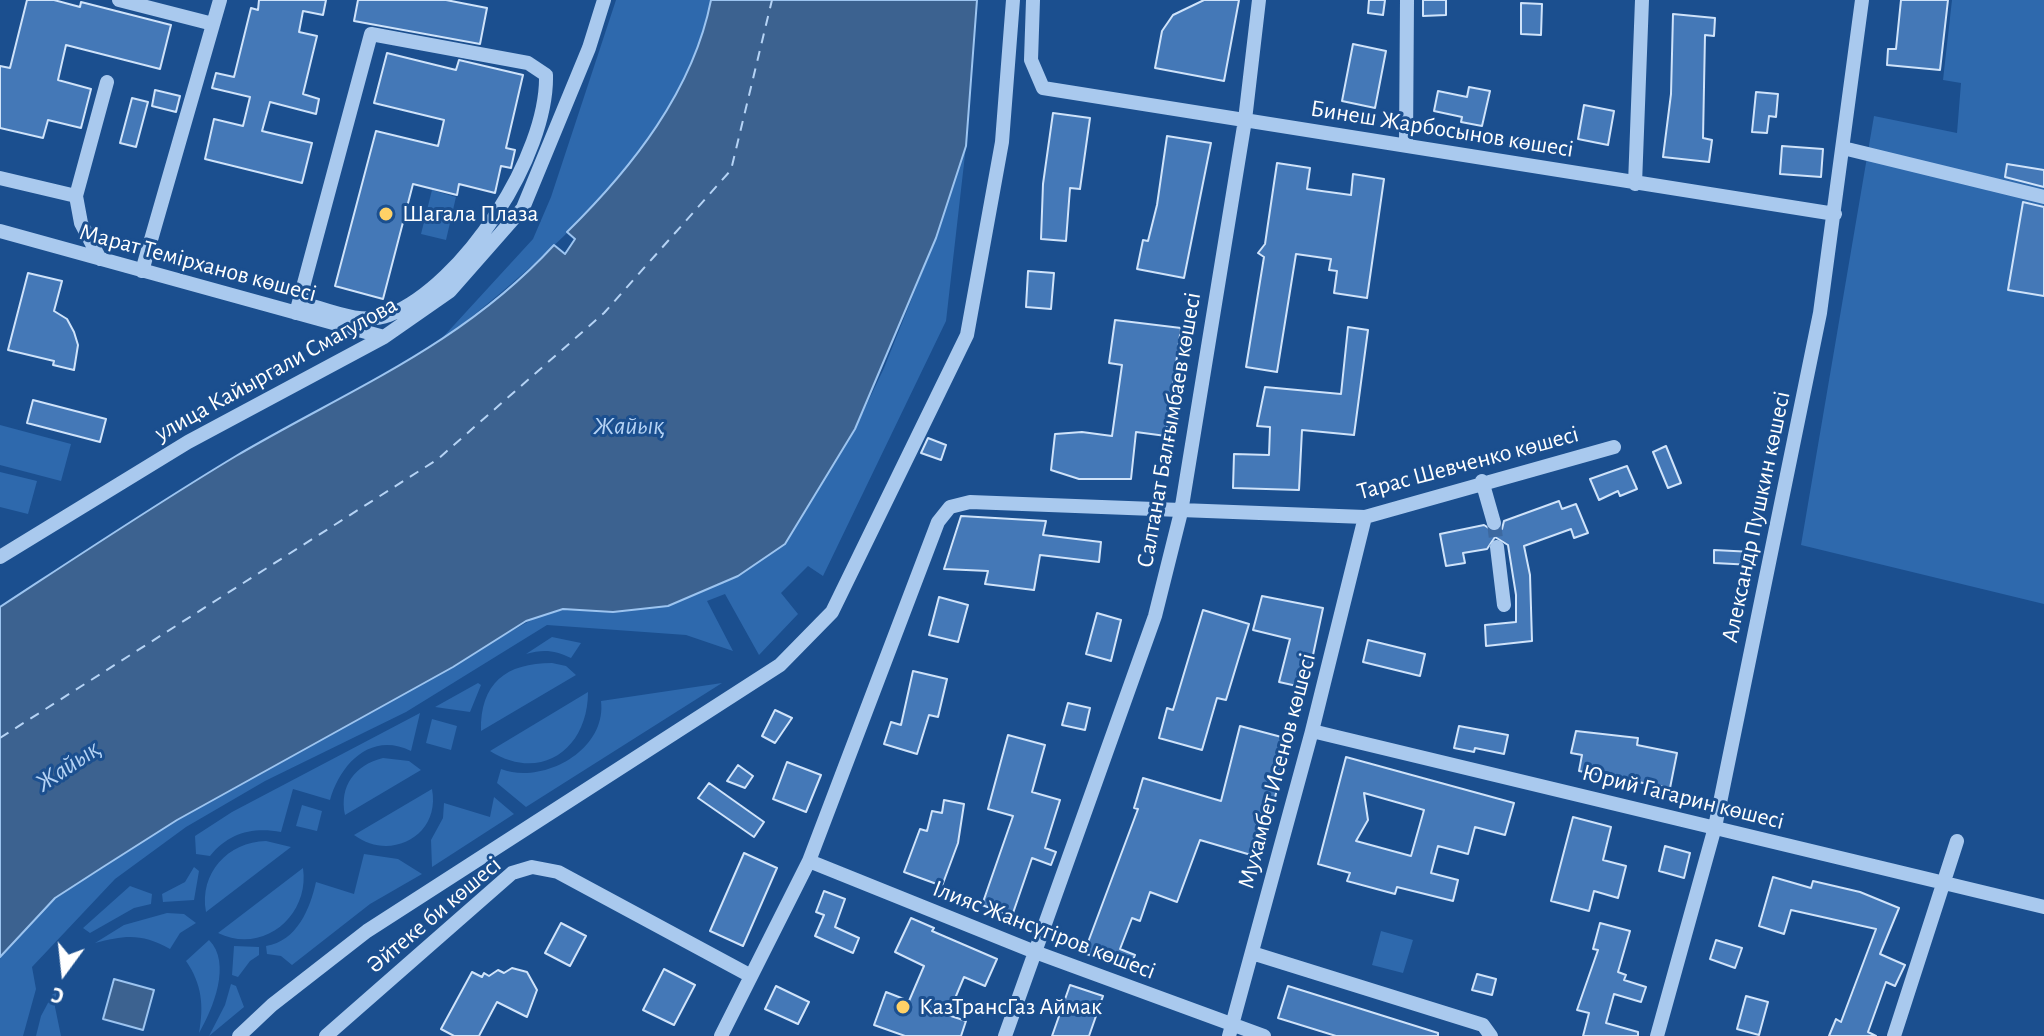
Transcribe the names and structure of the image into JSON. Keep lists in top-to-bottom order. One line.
{"streets":{"street":["Бинеш Жарбосынов көшесі","Марат Темірханов көшесі","улица Кайыргали Смагулова","Салтанат Балғымбаев көшесі","Тарас Шевченко көшесі","Александр Пушкин көшесі","Мухамбет Исенов көшесі","Юрий Гагарин көшесі","Әйтеке би көшесі","Ілияс Жансүгіров көшесі"]},"crossings":[["Бинеш Жарбосынов көшесі","Салтанат Балғымбаев көшесі"],["Бинеш Жарбосынов көшесі","Александр Пушкин көшесі"],["Марат Темірханов көшесі","улица Кайыргали Смагулова"],["Салтанат Балғымбаев көшесі","Тарас Шевченко көшесі"],["Салтанат Балғымбаев көшесі","Ілияс Жансүгіров көшесі"],["Тарас Шевченко көшесі","Мухамбет Исенов көшесі"],["Тарас Шевченко көшесі","Ілияс Жансүгіров көшесі"],["Александр Пушкин көшесі","Юрий Гагарин көшесі"],["Мухамбет Исенов көшесі","Юрий Гагарин көшесі"],["Мухамбет Исенов көшесі","Ілияс Жансүгіров көшесі"]],"water":["Жайық"],"places":["Шагала Плаза","КазТрансГаз Аймак"],"north":"bottom"}
